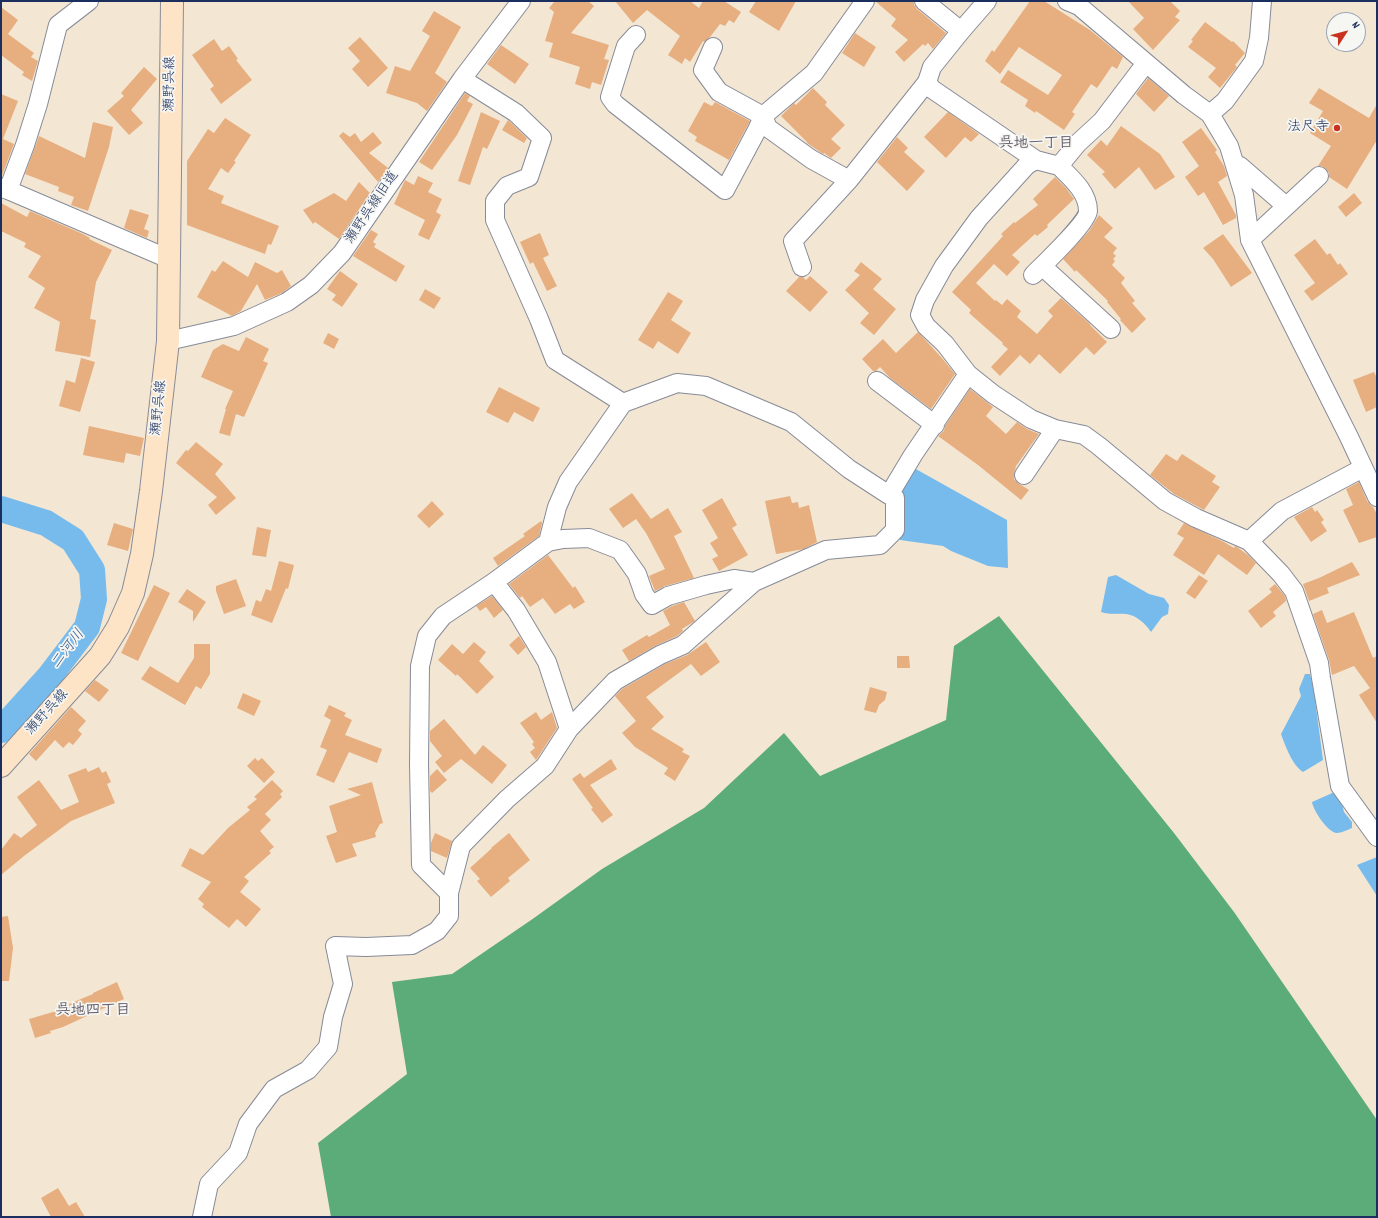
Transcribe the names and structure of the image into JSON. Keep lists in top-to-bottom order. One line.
{"streets":{"main road":["瀬野呉線"],"street":["瀬野呉線旧道"]},"crossings":[["瀬野呉線","瀬野呉線旧道"]],"districts":["呉地一丁目","呉地四丁目"],"water":["二河川"],"places":["法尺寺"],"north":"top right"}
